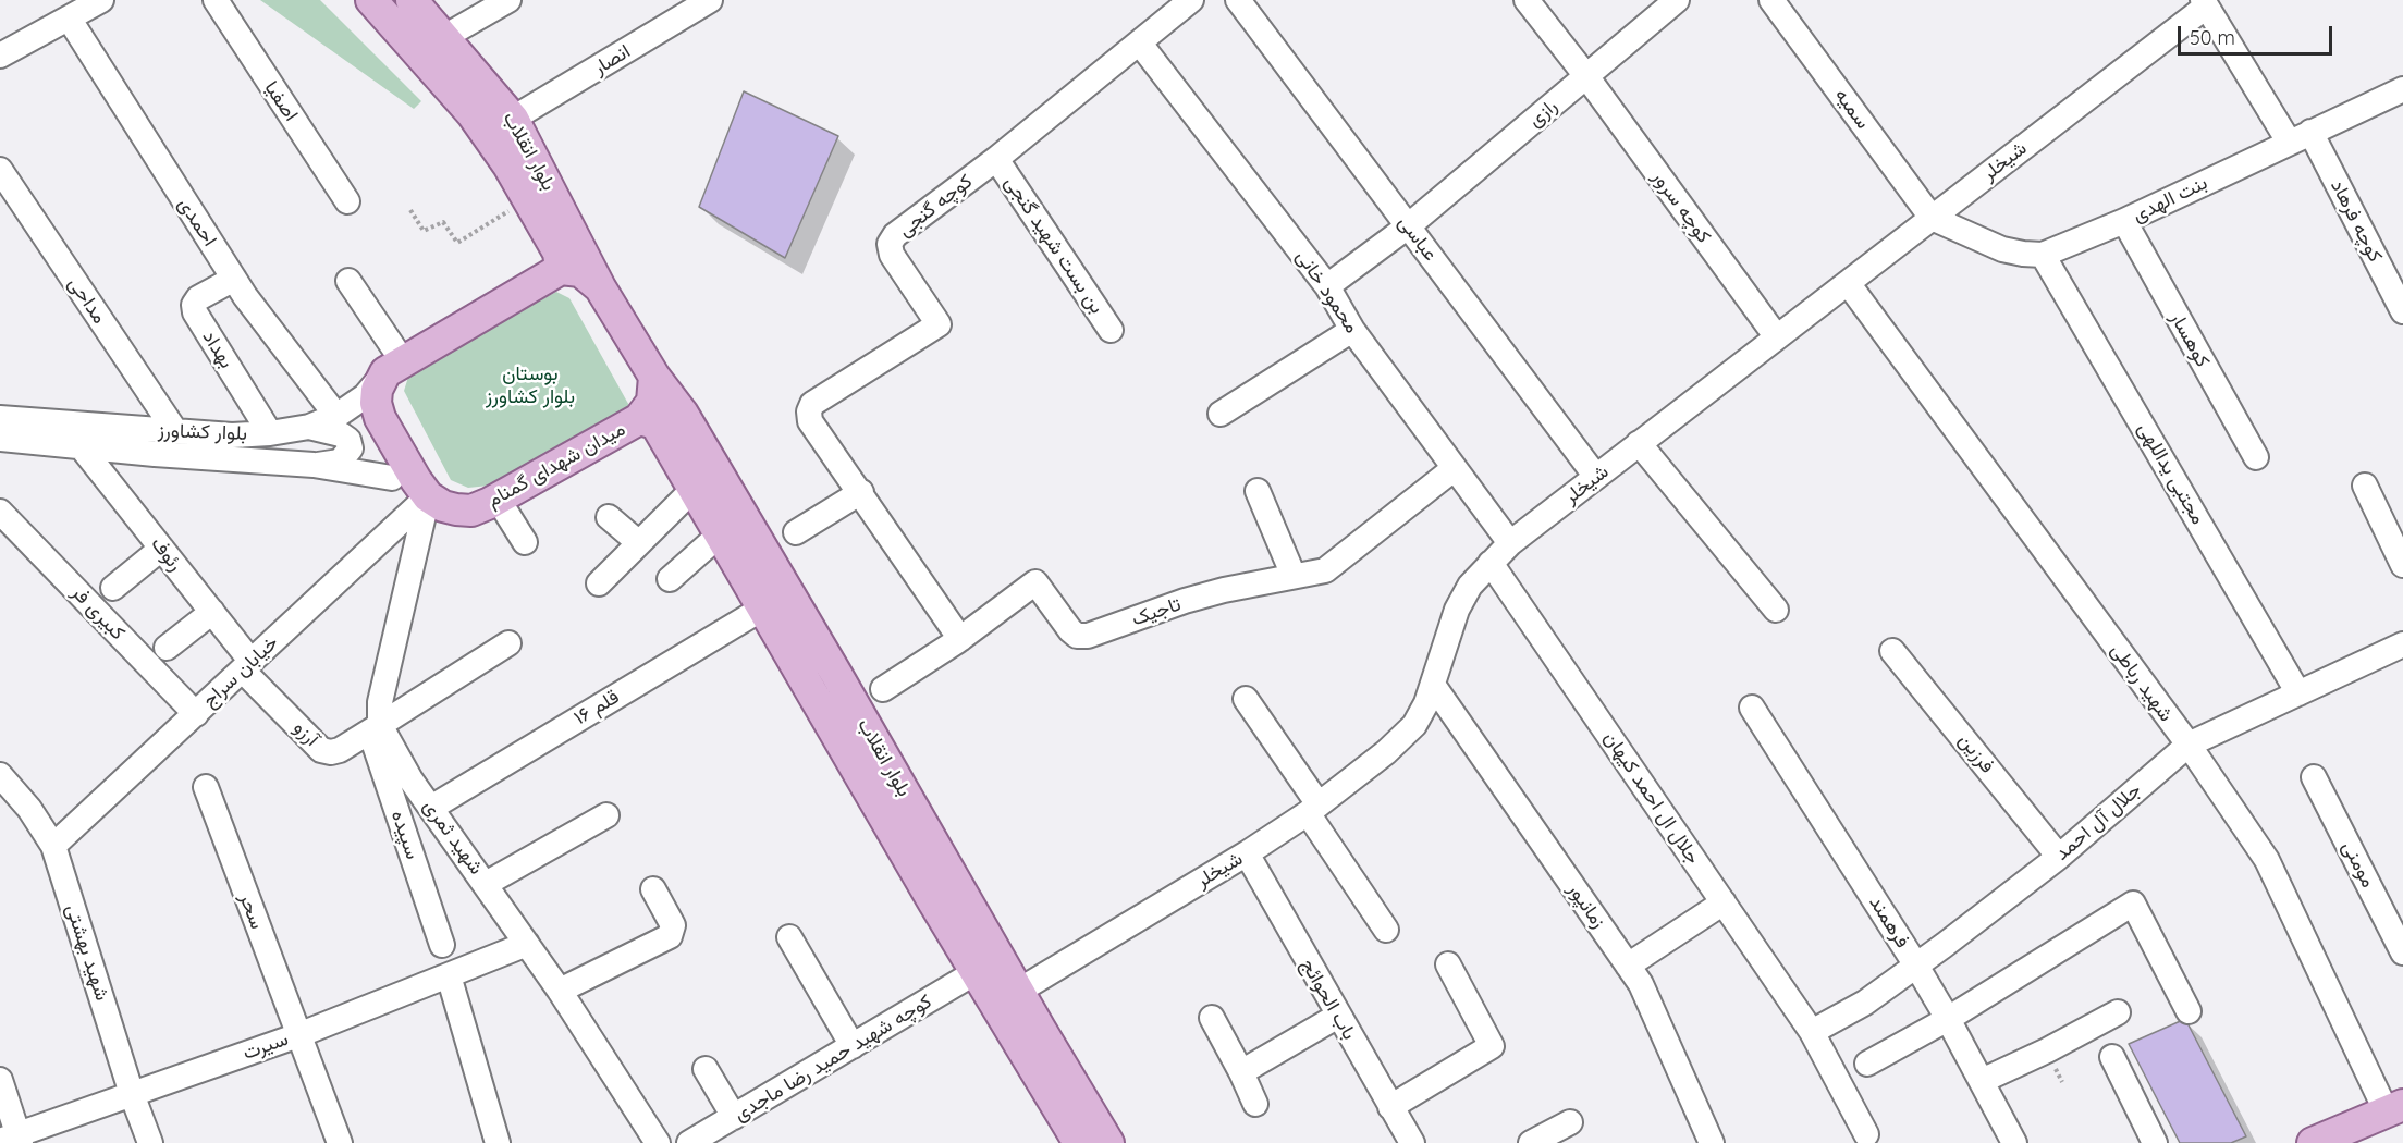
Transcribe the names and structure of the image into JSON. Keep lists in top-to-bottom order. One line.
{"streets":{"main road":["بلوار انقلاب","میدان شهدای گمنام"],"street":["انصار","اصفیا","سمیه","رازی","شیخلر","بنت الهدی","کوچه گنجی","کوچه سرور","کوچه فرهاد","احمدی","عباسی","بن بست شهید گنجی","محمود خانی","مداحی","کوهسار","بهداد","بلوار کشاورز","مجتبی یداللهی","رئوف","تاجیک","کبیری فر","خیابان سراج","شهید رباطی","قلم ۱۶","آرزو","فرزین","جلال ال احمد کیهان","جلال آل احمد","سپیده","شهید ثمری","مومنی","زمانپور","سحر","فرهمند","شهید بهشتی","باب الحوائج","سیرت","کوچه شهید حمید رضا ماجدی"]},"crossings":[["انصار","بلوار انقلاب"],["سمیه","شیخلر"],["رازی","کوچه سرور"],["رازی","عباسی"],["رازی","محمود خانی"],["بلوار انقلاب","شیخلر"],["بلوار انقلاب","میدان شهدای گمنام"],["بلوار انقلاب","قلم ۱۶"],["بلوار انقلاب","کوچه شهید حمید رضا ماجدی"],["شیخلر","کوچه سرور"],["شیخلر","کوچه فرهاد"],["شیخلر","عباسی"],["شیخلر","محمود خانی"],["شیخلر","شهید رباطی"],["شیخلر","جلال ال احمد کیهان"],["شیخلر","زمانپور"],["شیخلر","باب الحوائج"],["بنت الهدی","کوچه فرهاد"],["بنت الهدی","کوهسار"],["بنت الهدی","مجتبی یداللهی"],["کوچه گنجی","بن بست شهید گنجی"],["کوچه گنجی","محمود خانی"],["کوچه گنجی","تاجیک"],["احمدی","بهداد"],["احمدی","بلوار کشاورز"],["محمود خانی","تاجیک"],["مداحی","بلوار کشاورز"],["بهداد","بلوار کشاورز"],["بلوار کشاورز","میدان شهدای گمنام"],["بلوار کشاورز","رئوف"],["بلوار کشاورز","خیابان سراج"],["میدان شهدای گمنام","خیابان سراج"],["مجتبی یداللهی","جلال آل احمد"],["رئوف","خیابان سراج"],["رئوف","آرزو"],["کبیری فر","خیابان سراج"],["خیابان سراج","آرزو"],["خیابان سراج","شهید بهشتی"],["شهید رباطی","جلال آل احمد"],["قلم ۱۶","شهید ثمری"],["آرزو","سپیده"],["آرزو","شهید ثمری"],["فرزین","جلال آل احمد"],["جلال ال احمد کیهان","جلال آل احمد"],["جلال آل احمد","فرهمند"],["سپیده","شهید ثمری"],["شهید ثمری","سیرت"],["سحر","سیرت"],["شهید بهشتی","سیرت"]],"parks":["بوستان بلوار کشاورز"],"scale_bar":"50 m"}
